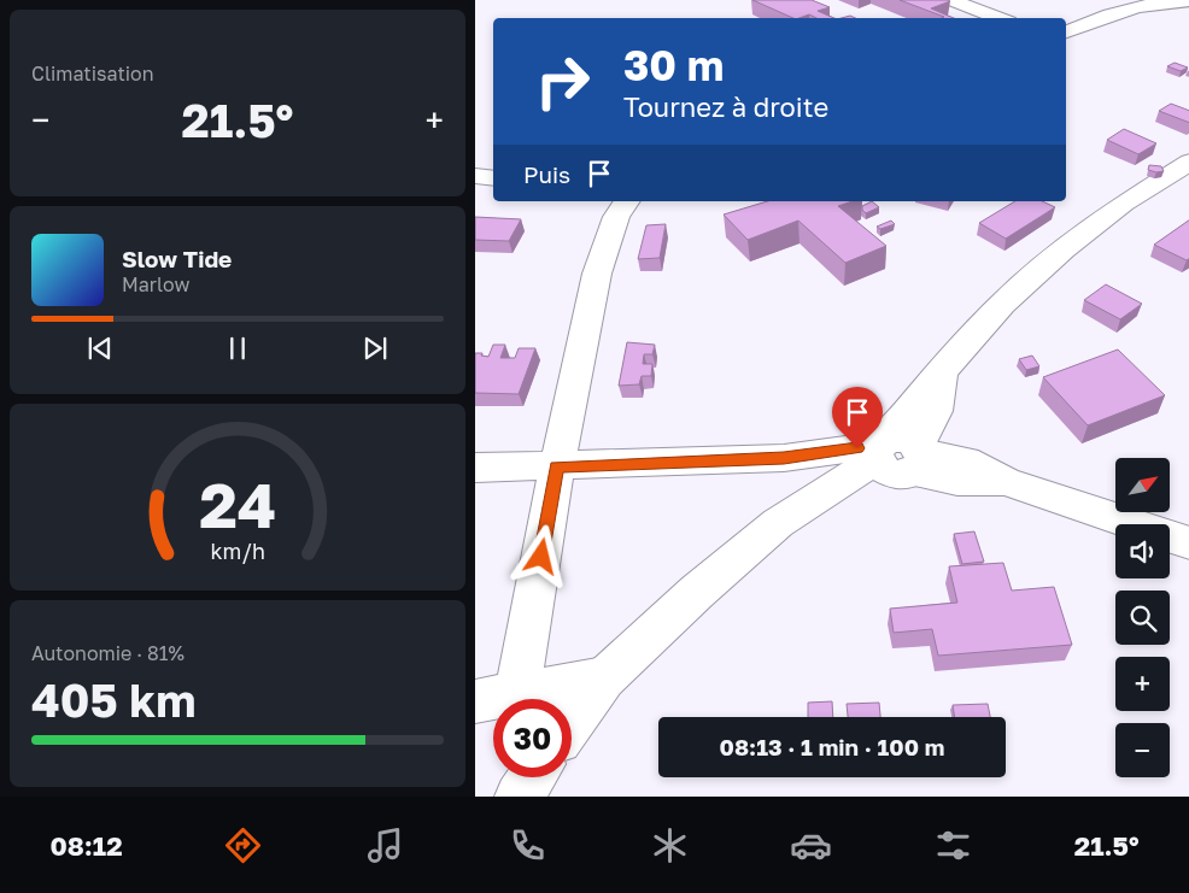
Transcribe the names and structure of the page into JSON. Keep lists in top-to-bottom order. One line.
{"north":"top right","page":{"tile":["Climatisation",["Autonomie · 81%","405 km"]],"turn":["30 m","Tournez à droite"],"heat":["−","21.5°","+"],"then":"Puis","song":["Slow Tide","Marlow"],"map_buttons":["+","−"],"limit":"30","trip":"08:13 · 1 min · 100 m","tabs":["08:12","21.5°"],"gauge":["24","km/h"]}}
